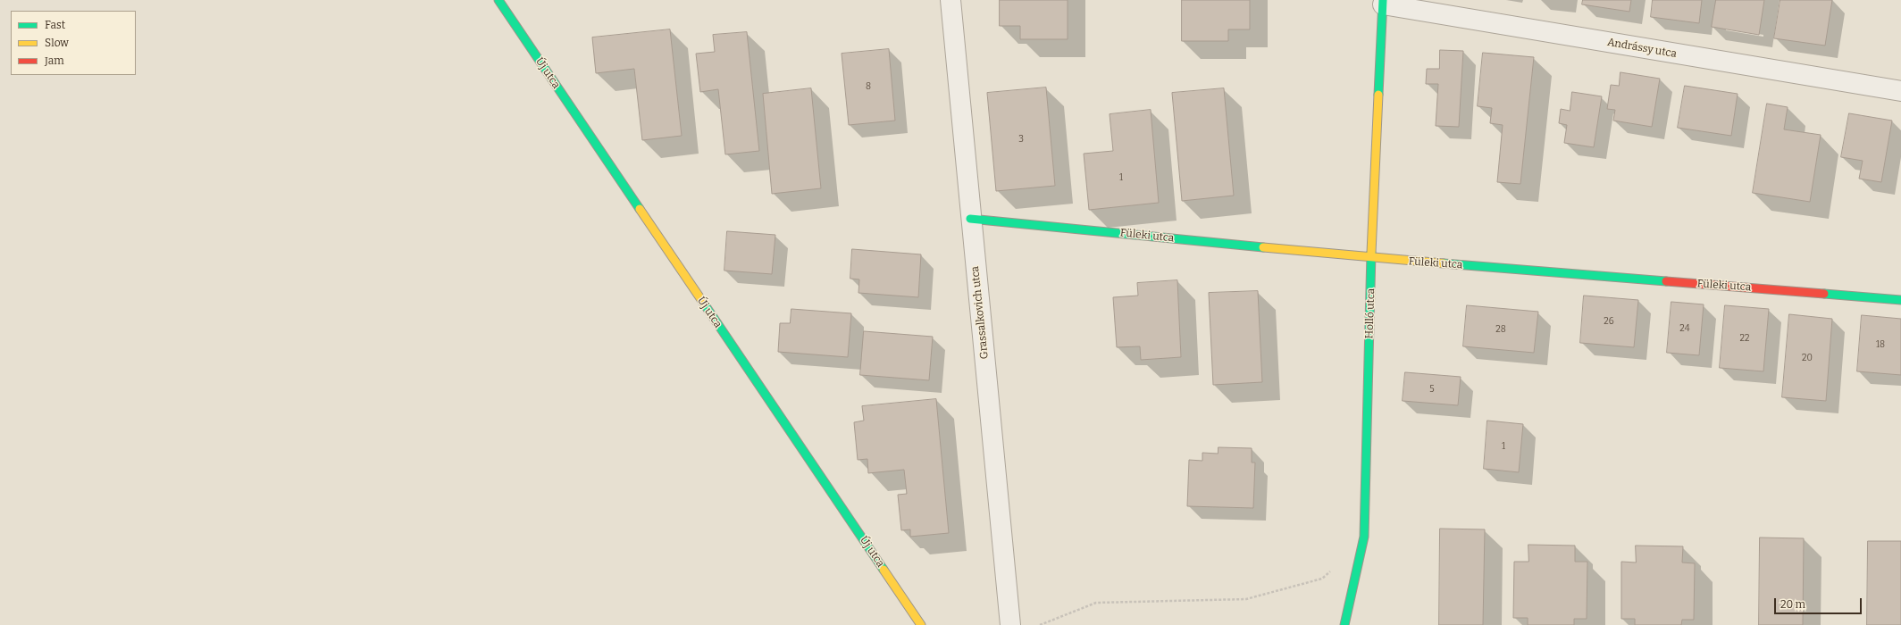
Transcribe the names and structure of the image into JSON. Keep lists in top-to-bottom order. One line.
{"streets":{"street":["Andrássy utca","Új utca","Füleki utca","Grassalkovich utca","Holló utca"]},"crossings":[["Andrássy utca","Holló utca"],["Füleki utca","Grassalkovich utca"],["Füleki utca","Holló utca"]],"house_numbers":["8","3","1","26","24","28","22","18","20","5","1"],"legend":["Fast","Slow","Jam"],"scale_bar":"20 m"}
